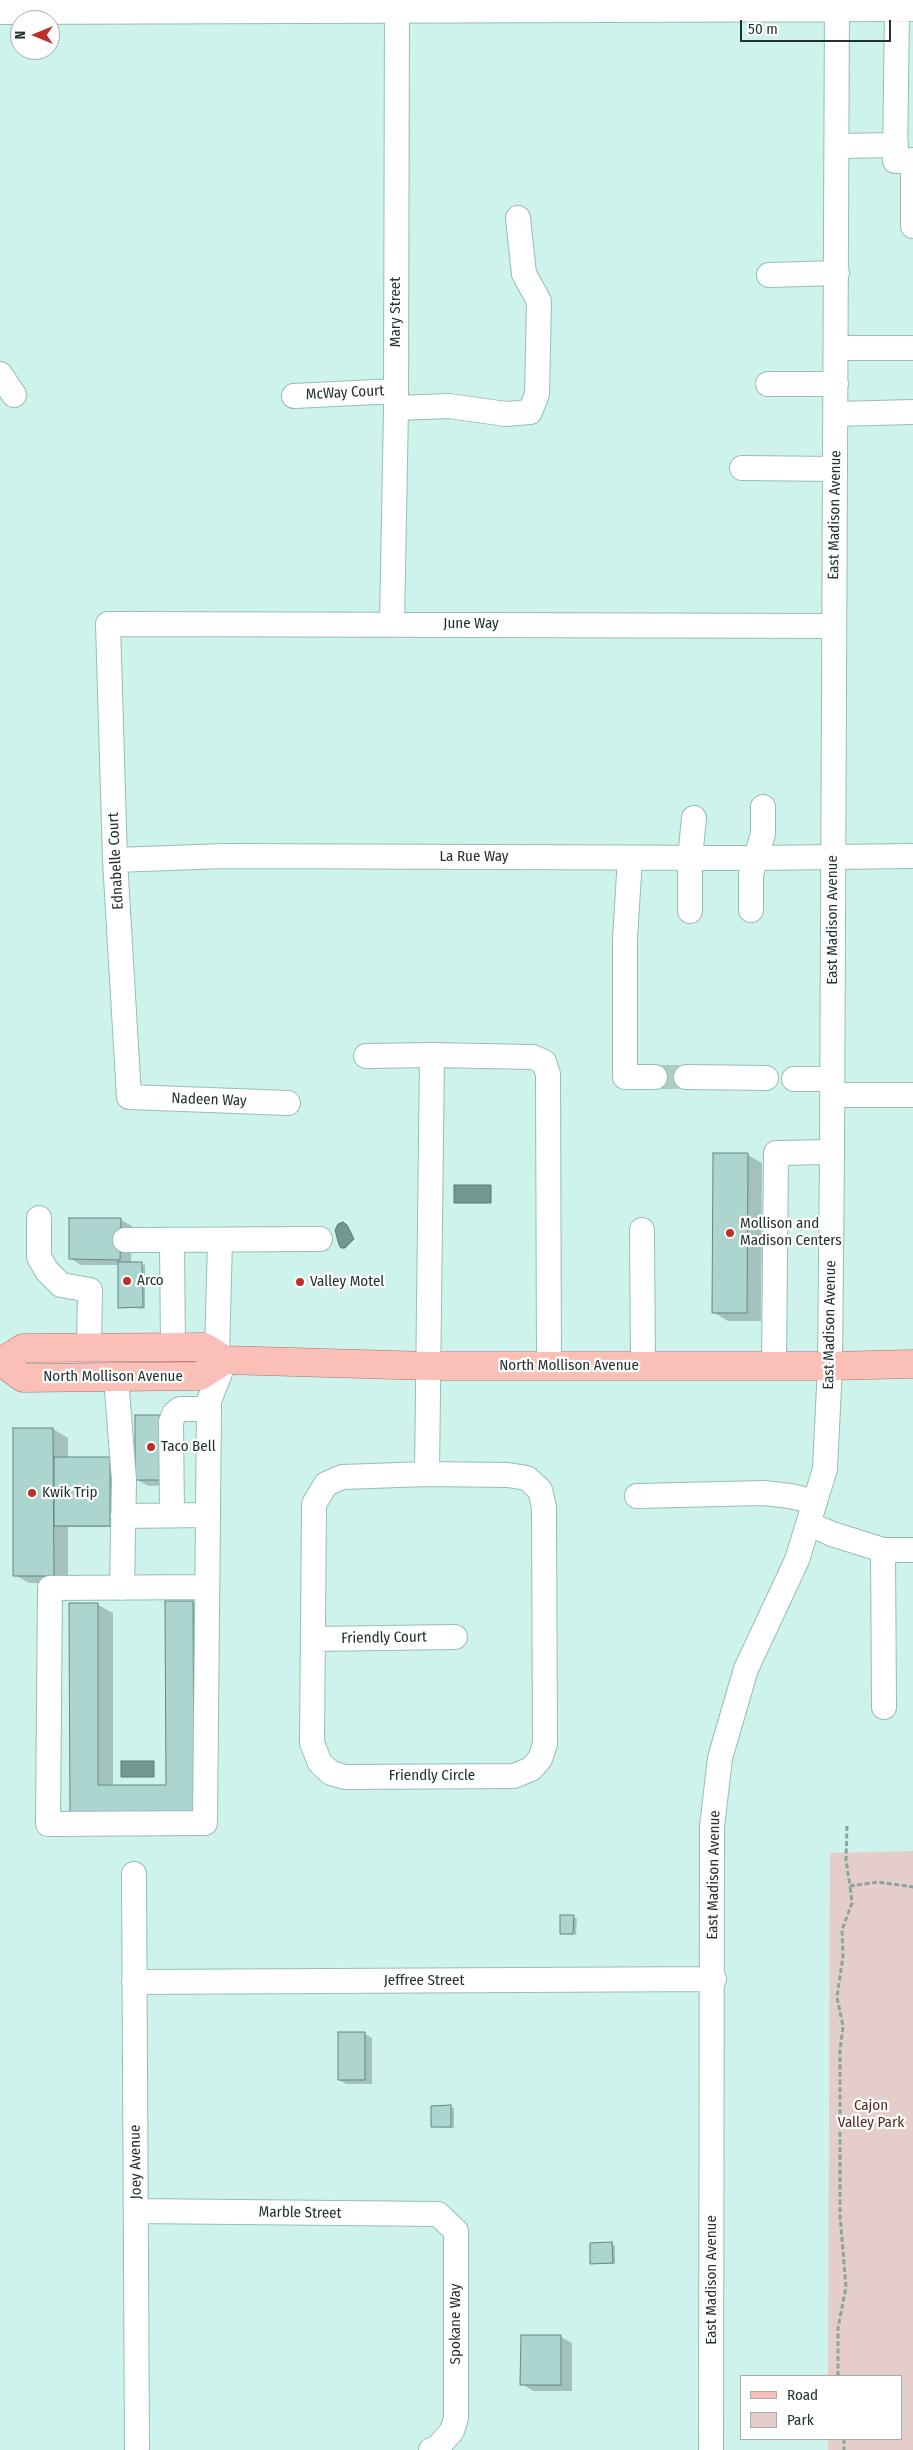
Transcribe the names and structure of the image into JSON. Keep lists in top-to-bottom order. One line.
{"streets":{"main road":["North Mollison Avenue"],"street":["Mary Street","McWay Court","East Madison Avenue","June Way","La Rue Way","Ednabelle Court","Nadeen Way","Friendly Court","Friendly Circle","Jeffree Street","Joey Avenue","Marble Street","Spokane Way"]},"crossings":[["Mary Street","McWay Court"],["Mary Street","June Way"],["East Madison Avenue","June Way"],["East Madison Avenue","La Rue Way"],["East Madison Avenue","North Mollison Avenue"],["East Madison Avenue","Jeffree Street"],["June Way","Ednabelle Court"],["La Rue Way","Ednabelle Court"],["Ednabelle Court","Nadeen Way"],["Friendly Court","Friendly Circle"],["Jeffree Street","Joey Avenue"],["Joey Avenue","Marble Street"],["Marble Street","Spokane Way"]],"parks":["Cajon Valley Park"],"places":["Mollison and Madison Centers","Arco","Valley Motel","Taco Bell","Kwik Trip"],"legend":["Road","Park"],"scale_bar":"50 m","north":"left"}
